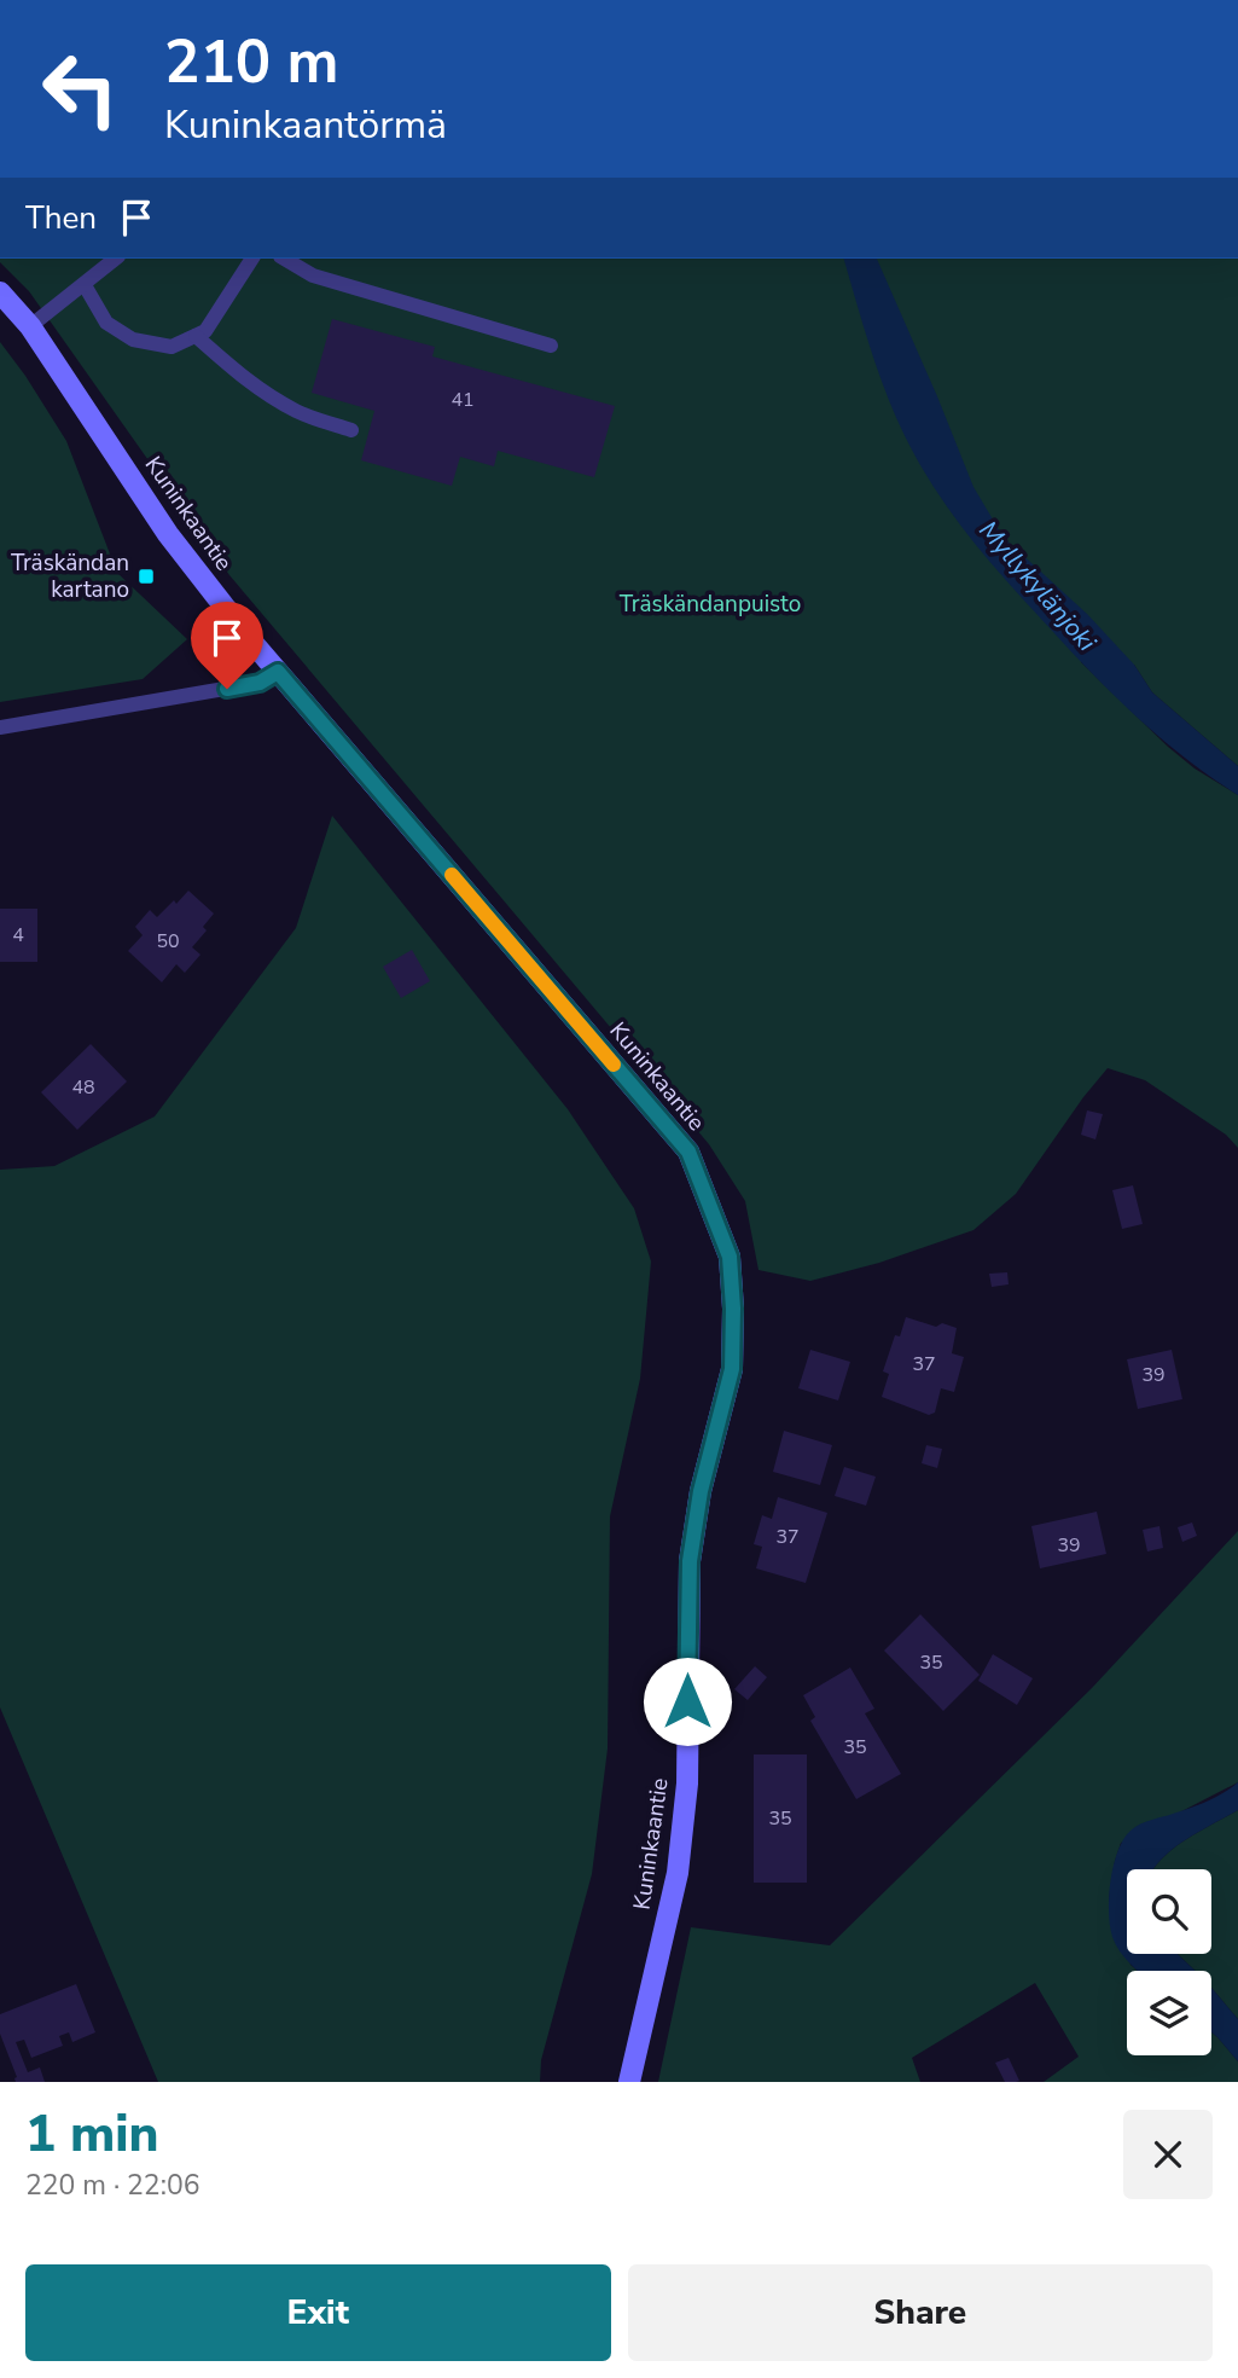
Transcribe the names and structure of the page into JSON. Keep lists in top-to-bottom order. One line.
{"streets":{"main road":["Kuninkaantie"]},"water":["Myllykylänjoki"],"parks":["Träskändanpuisto"],"places":{"transit":["Träskändan kartano"]},"house_numbers":["41","4","50","48","37","39","37","39","35","35","35"],"page":{"turn":["210 m","Kuninkaantörmä"],"then":"Then","heading":["1 min","220 m · 22:06"],"buttons":["Exit","Share"]}}
